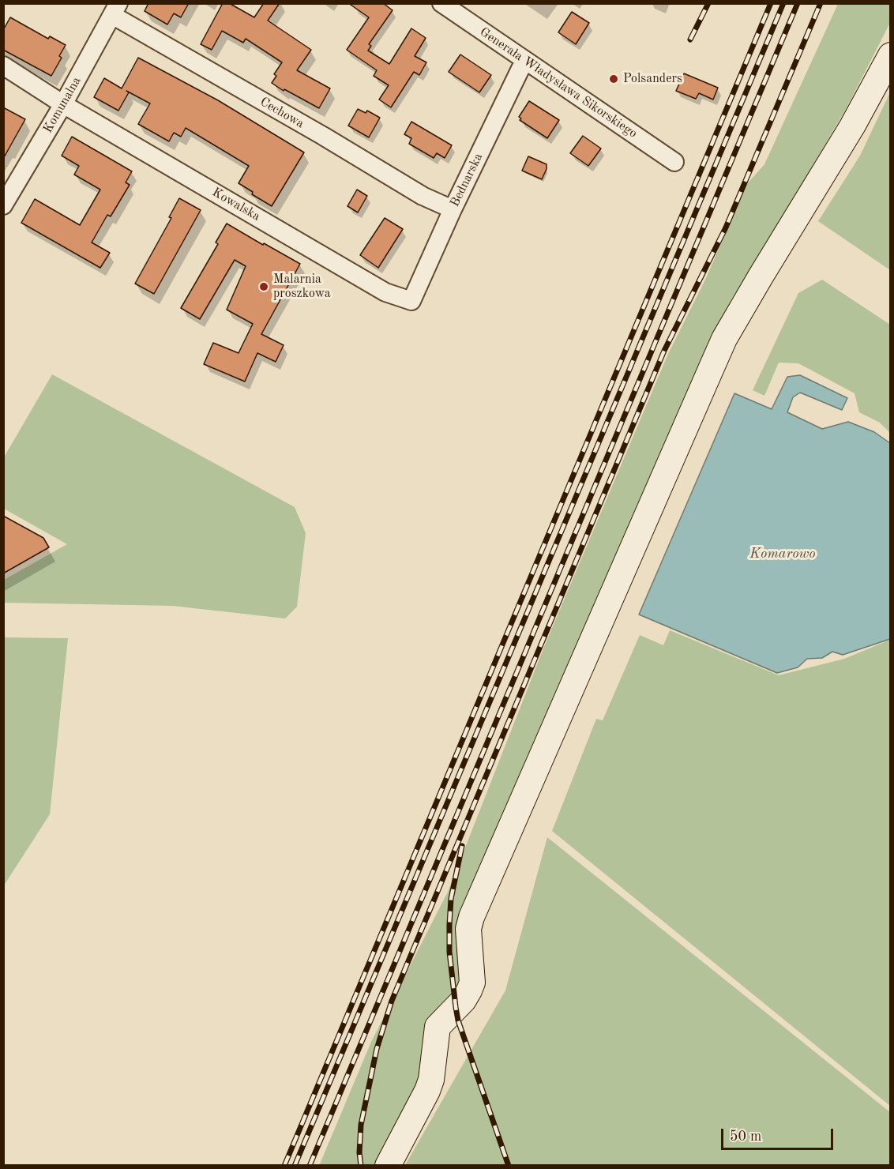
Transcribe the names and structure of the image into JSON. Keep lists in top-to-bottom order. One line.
{"streets":{"street":["Generała Władysława Sikorskiego","Komunalna","Cechowa","Bednarska","Kowalska"]},"crossings":[["Generała Władysława Sikorskiego","Bednarska"],["Komunalna","Cechowa"],["Komunalna","Kowalska"],["Cechowa","Bednarska"],["Bednarska","Kowalska"]],"water":["Komarowo"],"places":["Polsanders","Malarnia proszkowa"],"scale_bar":"50 m"}
